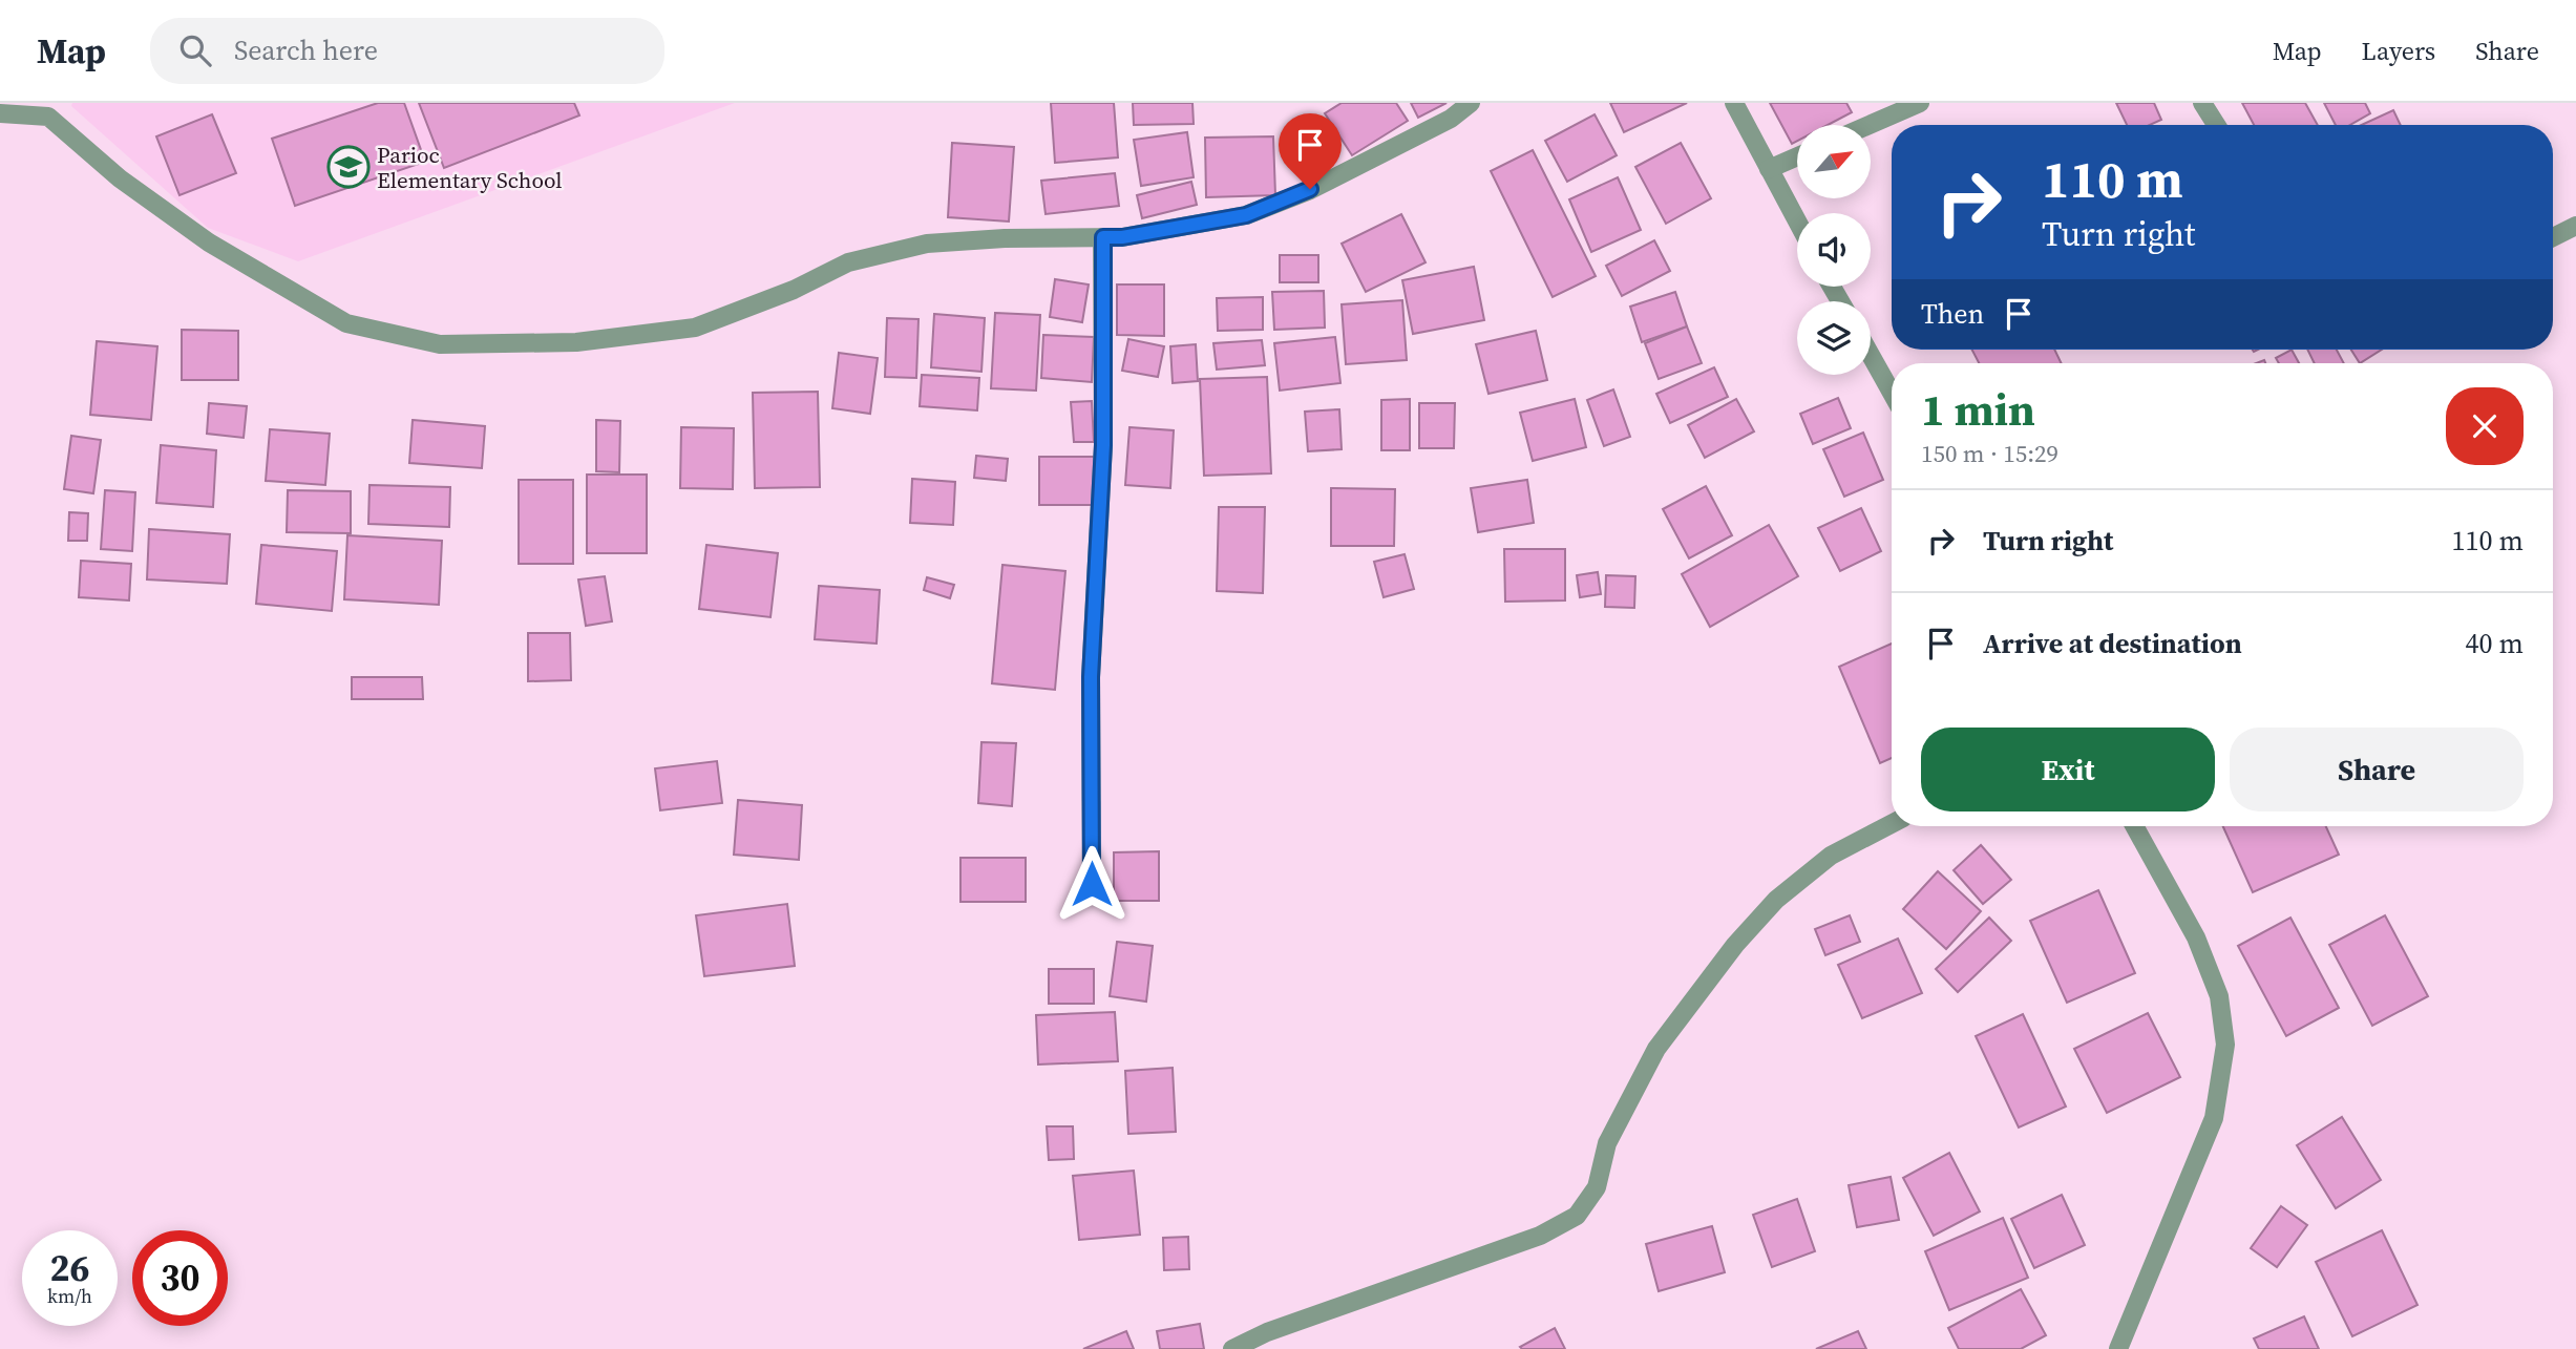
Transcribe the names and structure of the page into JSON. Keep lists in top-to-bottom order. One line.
{"places":{"school or university":["Parioc Elementary School"]},"north":"top right","page":{"header":"Map","search":"Search here","nav":["Map","Layers","Share"],"turn":["110 m","Turn right"],"then":"Then","heading":["1 min","150 m · 15:29"],"list":[{"name":"Turn right","value":"110 m"},{"name":"Arrive at destination","value":"40 m"}],"buttons":["Exit","Share"],"speed":"26 km/h","limit":"30"}}
